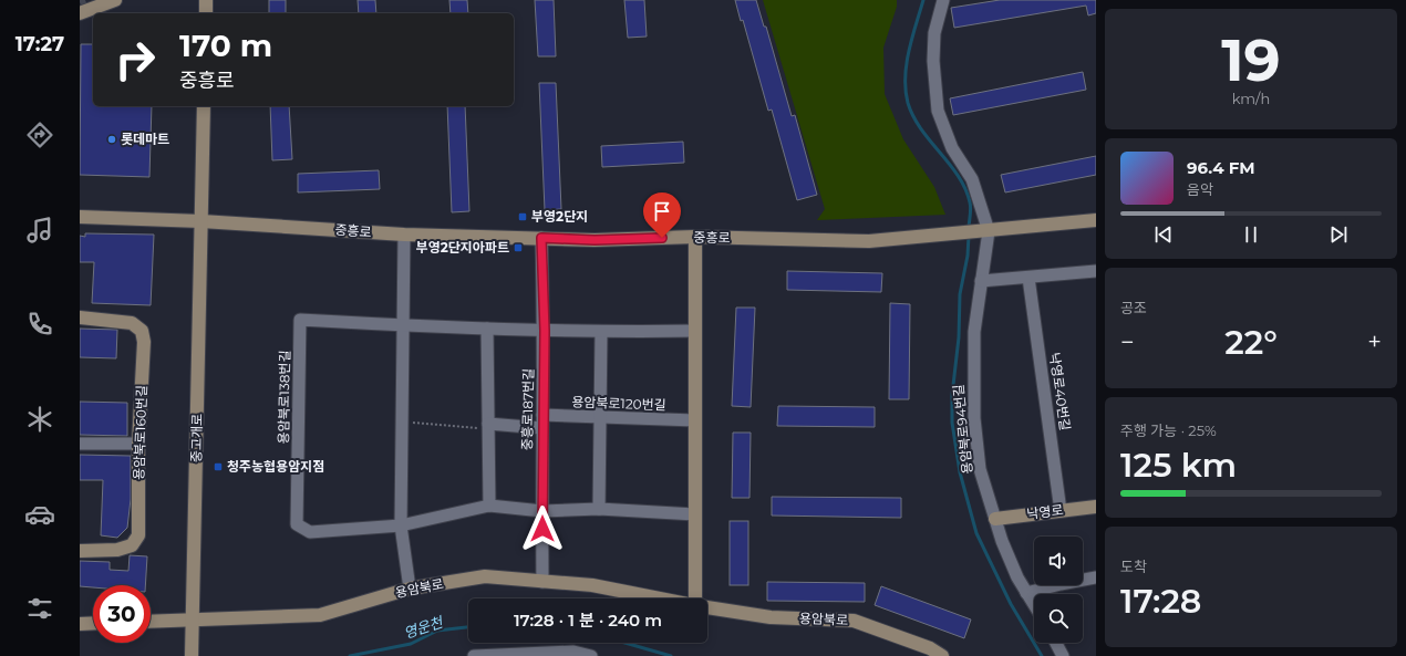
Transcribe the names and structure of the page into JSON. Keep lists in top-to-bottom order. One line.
{"streets":{"street":["중흥로","낙영로40번길","용암북로138번길","용암북로120번길","중흥로187번길","용암북로94번길","용암북로160번길","중고개로","낙영로","용암북로"]},"crossings":[["중흥로","중흥로187번길"],["중흥로","용암북로94번길"],["중흥로","중고개로"],["낙영로40번길","낙영로"],["용암북로138번길","중흥로187번길"],["용암북로120번길","중흥로187번길"],["중흥로187번길","용암북로"],["용암북로94번길","낙영로"],["중고개로","용암북로"]],"water":["영운천"],"places":{"other":["롯데마트"],"transit":["부영2단지","부영2단지아파트","청주농협용암지점"]},"page":{"tabs":"17:27","tile":[["19","km/h"],"공조",["주행 가능 · 25%","125 km"],["도착","17:28"]],"turn":["170 m","중흥로"],"song":["96.4 FM","음악"],"heat":["−","22°","+"],"limit":"30","trip":"17:28 · 1 분 · 240 m"}}
